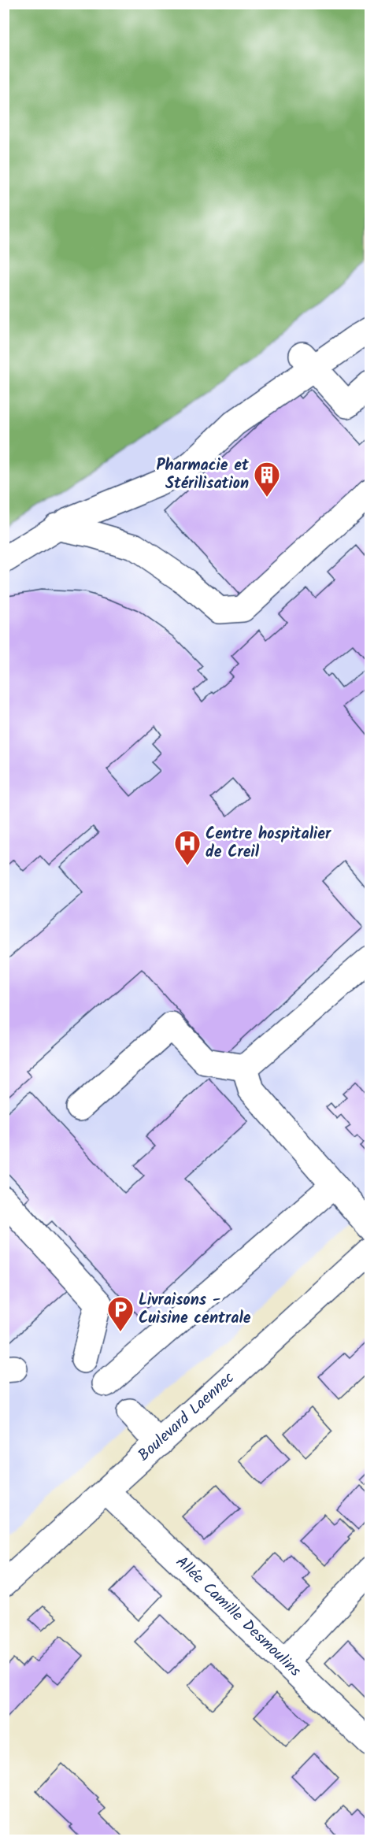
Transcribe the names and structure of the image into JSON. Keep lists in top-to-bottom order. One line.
{"streets":{"street":["Boulevard Laennec","Allée Camille Desmoulins"]},"crossings":[["Boulevard Laennec","Allée Camille Desmoulins"]],"places":{"building":["Pharmacie et Stérilisation"],"hospital":["Centre hospitalier de Creil"],"parking":["Livraisons - Cuisine centrale"]}}
